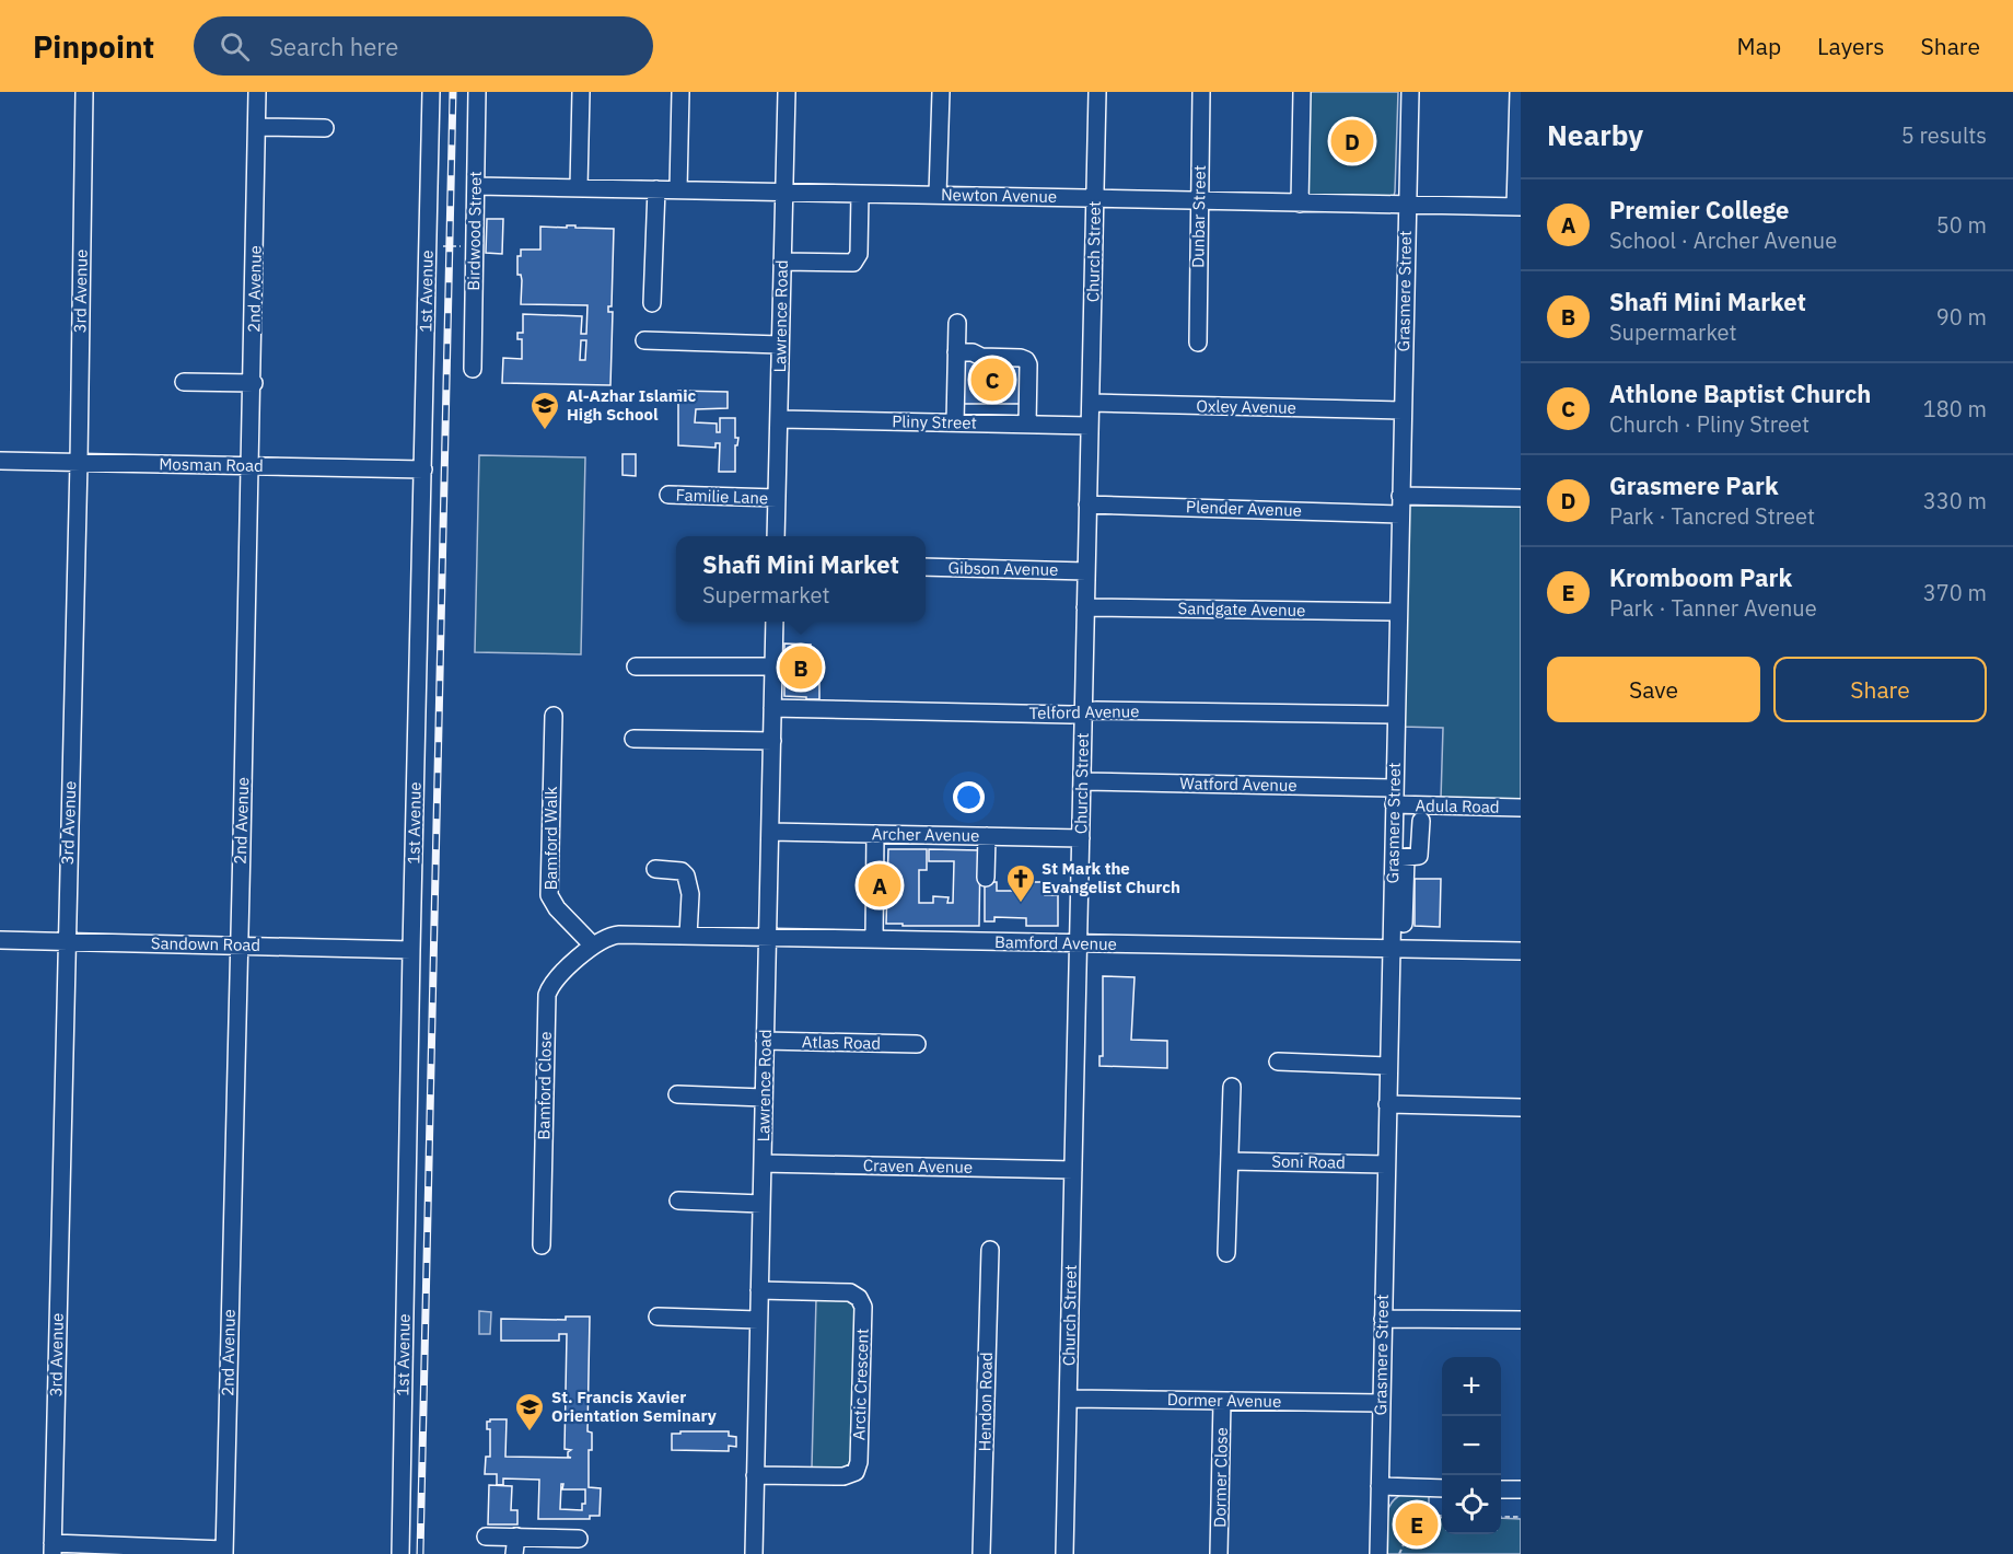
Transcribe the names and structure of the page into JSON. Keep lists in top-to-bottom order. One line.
{"streets":{"street":["Newton Avenue","Dunbar Street","Birdwood Street","Church Street","2nd Avenue","3rd Avenue","1st Avenue","Grasmere Street","Lawrence Road","Oxley Avenue","Pliny Street","Mosman Road","Familie Lane","Plender Avenue","Gibson Avenue","Sandgate Avenue","Telford Avenue","Watford Avenue","Adula Road","Archer Avenue","Bamford Walk","Bamford Avenue","Sandown Road","Atlas Road","Bamford Close","Soni Road","Craven Avenue","Arctic Crescent","Dormer Avenue","Hendon Road","Dormer Close"]},"crossings":[["Newton Avenue","Dunbar Street"],["Newton Avenue","Birdwood Street"],["Newton Avenue","Church Street"],["Newton Avenue","Grasmere Street"],["Newton Avenue","Lawrence Road"],["Church Street","Oxley Avenue"],["Church Street","Pliny Street"],["Church Street","Plender Avenue"],["Church Street","Gibson Avenue"],["Church Street","Sandgate Avenue"],["Church Street","Telford Avenue"],["Church Street","Watford Avenue"],["Church Street","Archer Avenue"],["Church Street","Bamford Avenue"],["Church Street","Craven Avenue"],["Church Street","Dormer Avenue"],["2nd Avenue","Mosman Road"],["2nd Avenue","Sandown Road"],["3rd Avenue","Mosman Road"],["3rd Avenue","Sandown Road"],["1st Avenue","Mosman Road"],["1st Avenue","Sandown Road"],["Grasmere Street","Oxley Avenue"],["Grasmere Street","Plender Avenue"],["Grasmere Street","Sandgate Avenue"],["Grasmere Street","Telford Avenue"],["Grasmere Street","Watford Avenue"],["Grasmere Street","Adula Road"],["Grasmere Street","Bamford Avenue"],["Grasmere Street","Soni Road"],["Grasmere Street","Dormer Avenue"],["Lawrence Road","Pliny Street"],["Lawrence Road","Familie Lane"],["Lawrence Road","Telford Avenue"],["Lawrence Road","Archer Avenue"],["Lawrence Road","Bamford Avenue"],["Lawrence Road","Atlas Road"],["Lawrence Road","Craven Avenue"],["Lawrence Road","Arctic Crescent"],["Bamford Walk","Bamford Avenue"],["Bamford Walk","Bamford Close"],["Bamford Avenue","Bamford Close"],["Dormer Avenue","Dormer Close"]],"places":{"school or university":["Al-Azhar Islamic High School","St. Francis Xavier Orientation Seminary"],"church":["St Mark the Evangelist Church"]},"page":{"header":"Pinpoint","search":"Search here","nav":["Map","Layers","Share"],"heading":["Nearby","5 results"],"pins":["D","C","B","A","E"],"list":[{"mark":"A","name":"Premier College","note":"School · Archer Avenue","value":"50 m"},{"mark":"B","name":"Shafi Mini Market","note":"Supermarket","value":"90 m"},{"mark":"C","name":"Athlone Baptist Church","note":"Church · Pliny Street","value":"180 m"},{"mark":"D","name":"Grasmere Park","note":"Park · Tancred Street","value":"330 m"},{"mark":"E","name":"Kromboom Park","note":"Park · Tanner Avenue","value":"370 m"}],"popup":["Shafi Mini Market","Supermarket"],"buttons":["Save","Share"],"map_buttons":["+","−"]}}
